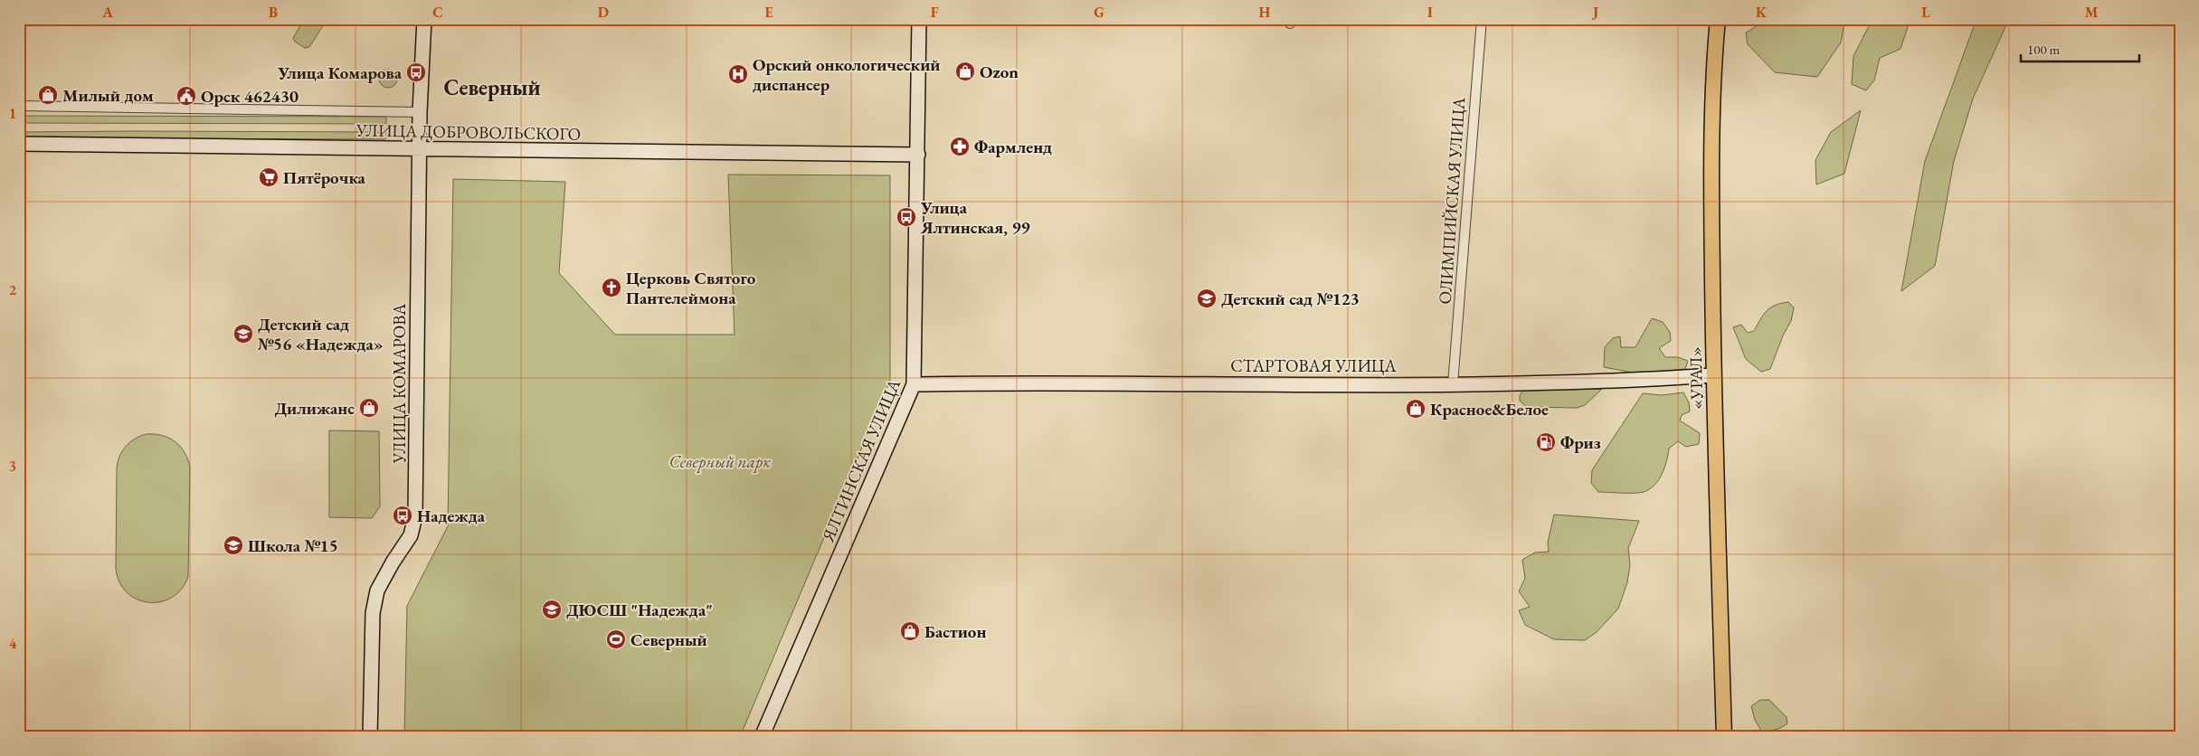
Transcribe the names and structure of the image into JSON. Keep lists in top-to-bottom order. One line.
{"streets":{"main road":["УЛИЦА ДОБРОВОЛЬСКОГО","СТАРТОВАЯ УЛИЦА","«УРАЛ»","УЛИЦА КОМАРОВА","ЯЛТИНСКАЯ УЛИЦА"],"street":["ОЛИМПИЙСКАЯ УЛИЦА"]},"crossings":[["УЛИЦА ДОБРОВОЛЬСКОГО","УЛИЦА КОМАРОВА"],["УЛИЦА ДОБРОВОЛЬСКОГО","ЯЛТИНСКАЯ УЛИЦА"],["ОЛИМПИЙСКАЯ УЛИЦА","СТАРТОВАЯ УЛИЦА"],["СТАРТОВАЯ УЛИЦА","«УРАЛ»"],["СТАРТОВАЯ УЛИЦА","ЯЛТИНСКАЯ УЛИЦА"]],"districts":["Северный"],"parks":["Северный парк"],"places":{"shop":["Ozon","Милый дом","Дилижанс","Красное&Белое","Бастион"],"bus stop":["Улица Комарова","Улица Ялтинская, 99","Надежда"],"hospital":["Орский онкологический диспансер"],"public building":["Орск 462430"],"pharmacy":["Фармленд"],"supermarket":["Пятёрочка"],"church":["Церковь Святого Пантелеймона"],"school or university":["Детский сад №123","Детский сад №56 «Надежда»","Школа №15","ДЮСШ \"Надежда\""],"fuel station":["Фриз"],"sports":["Северный"]},"scale_bar":"100 m","grid":{"columns":["A","B","C","D","E","F","G","H","I","J","K","L","M"],"rows":["1","2","3","4"]}}
